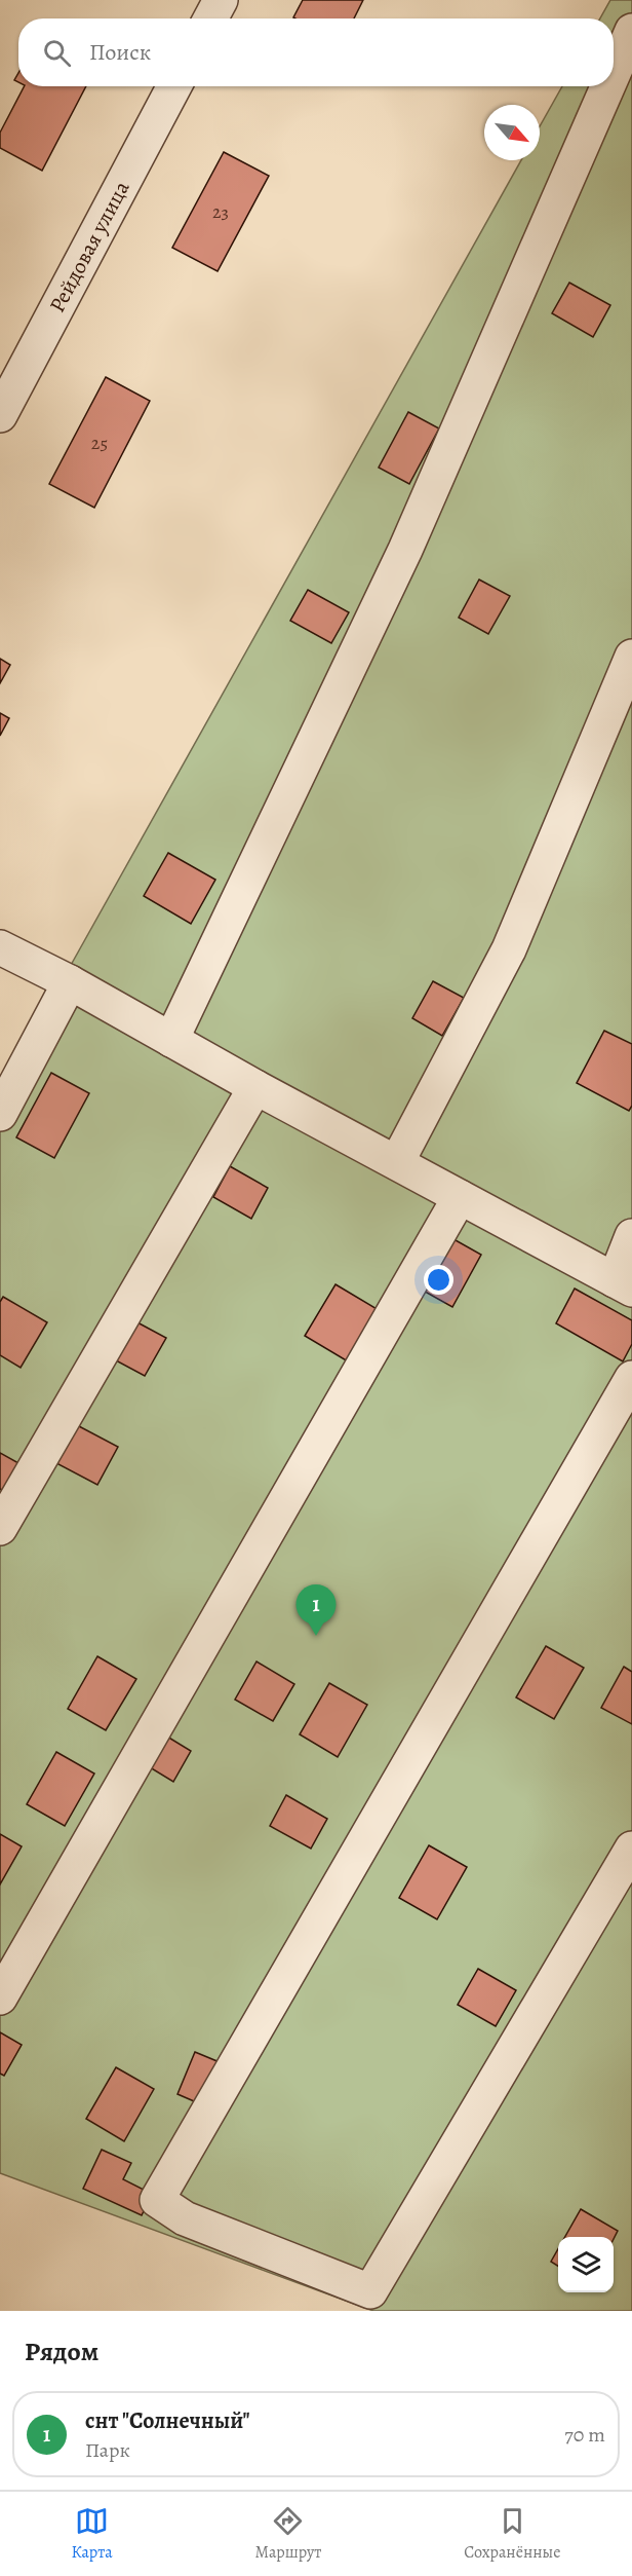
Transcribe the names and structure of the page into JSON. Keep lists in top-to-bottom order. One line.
{"streets":{"street":["Рейдовая улица"]},"house_numbers":["23","25"],"north":"bottom right","page":{"search":"Поиск","pins":"1","heading":"Рядом","list":[{"mark":"1","name":"снт \"Солнечный\"","note":"Парк","value":"70 m"}],"nav":["Карта","Маршрут","Сохранённые"]}}
